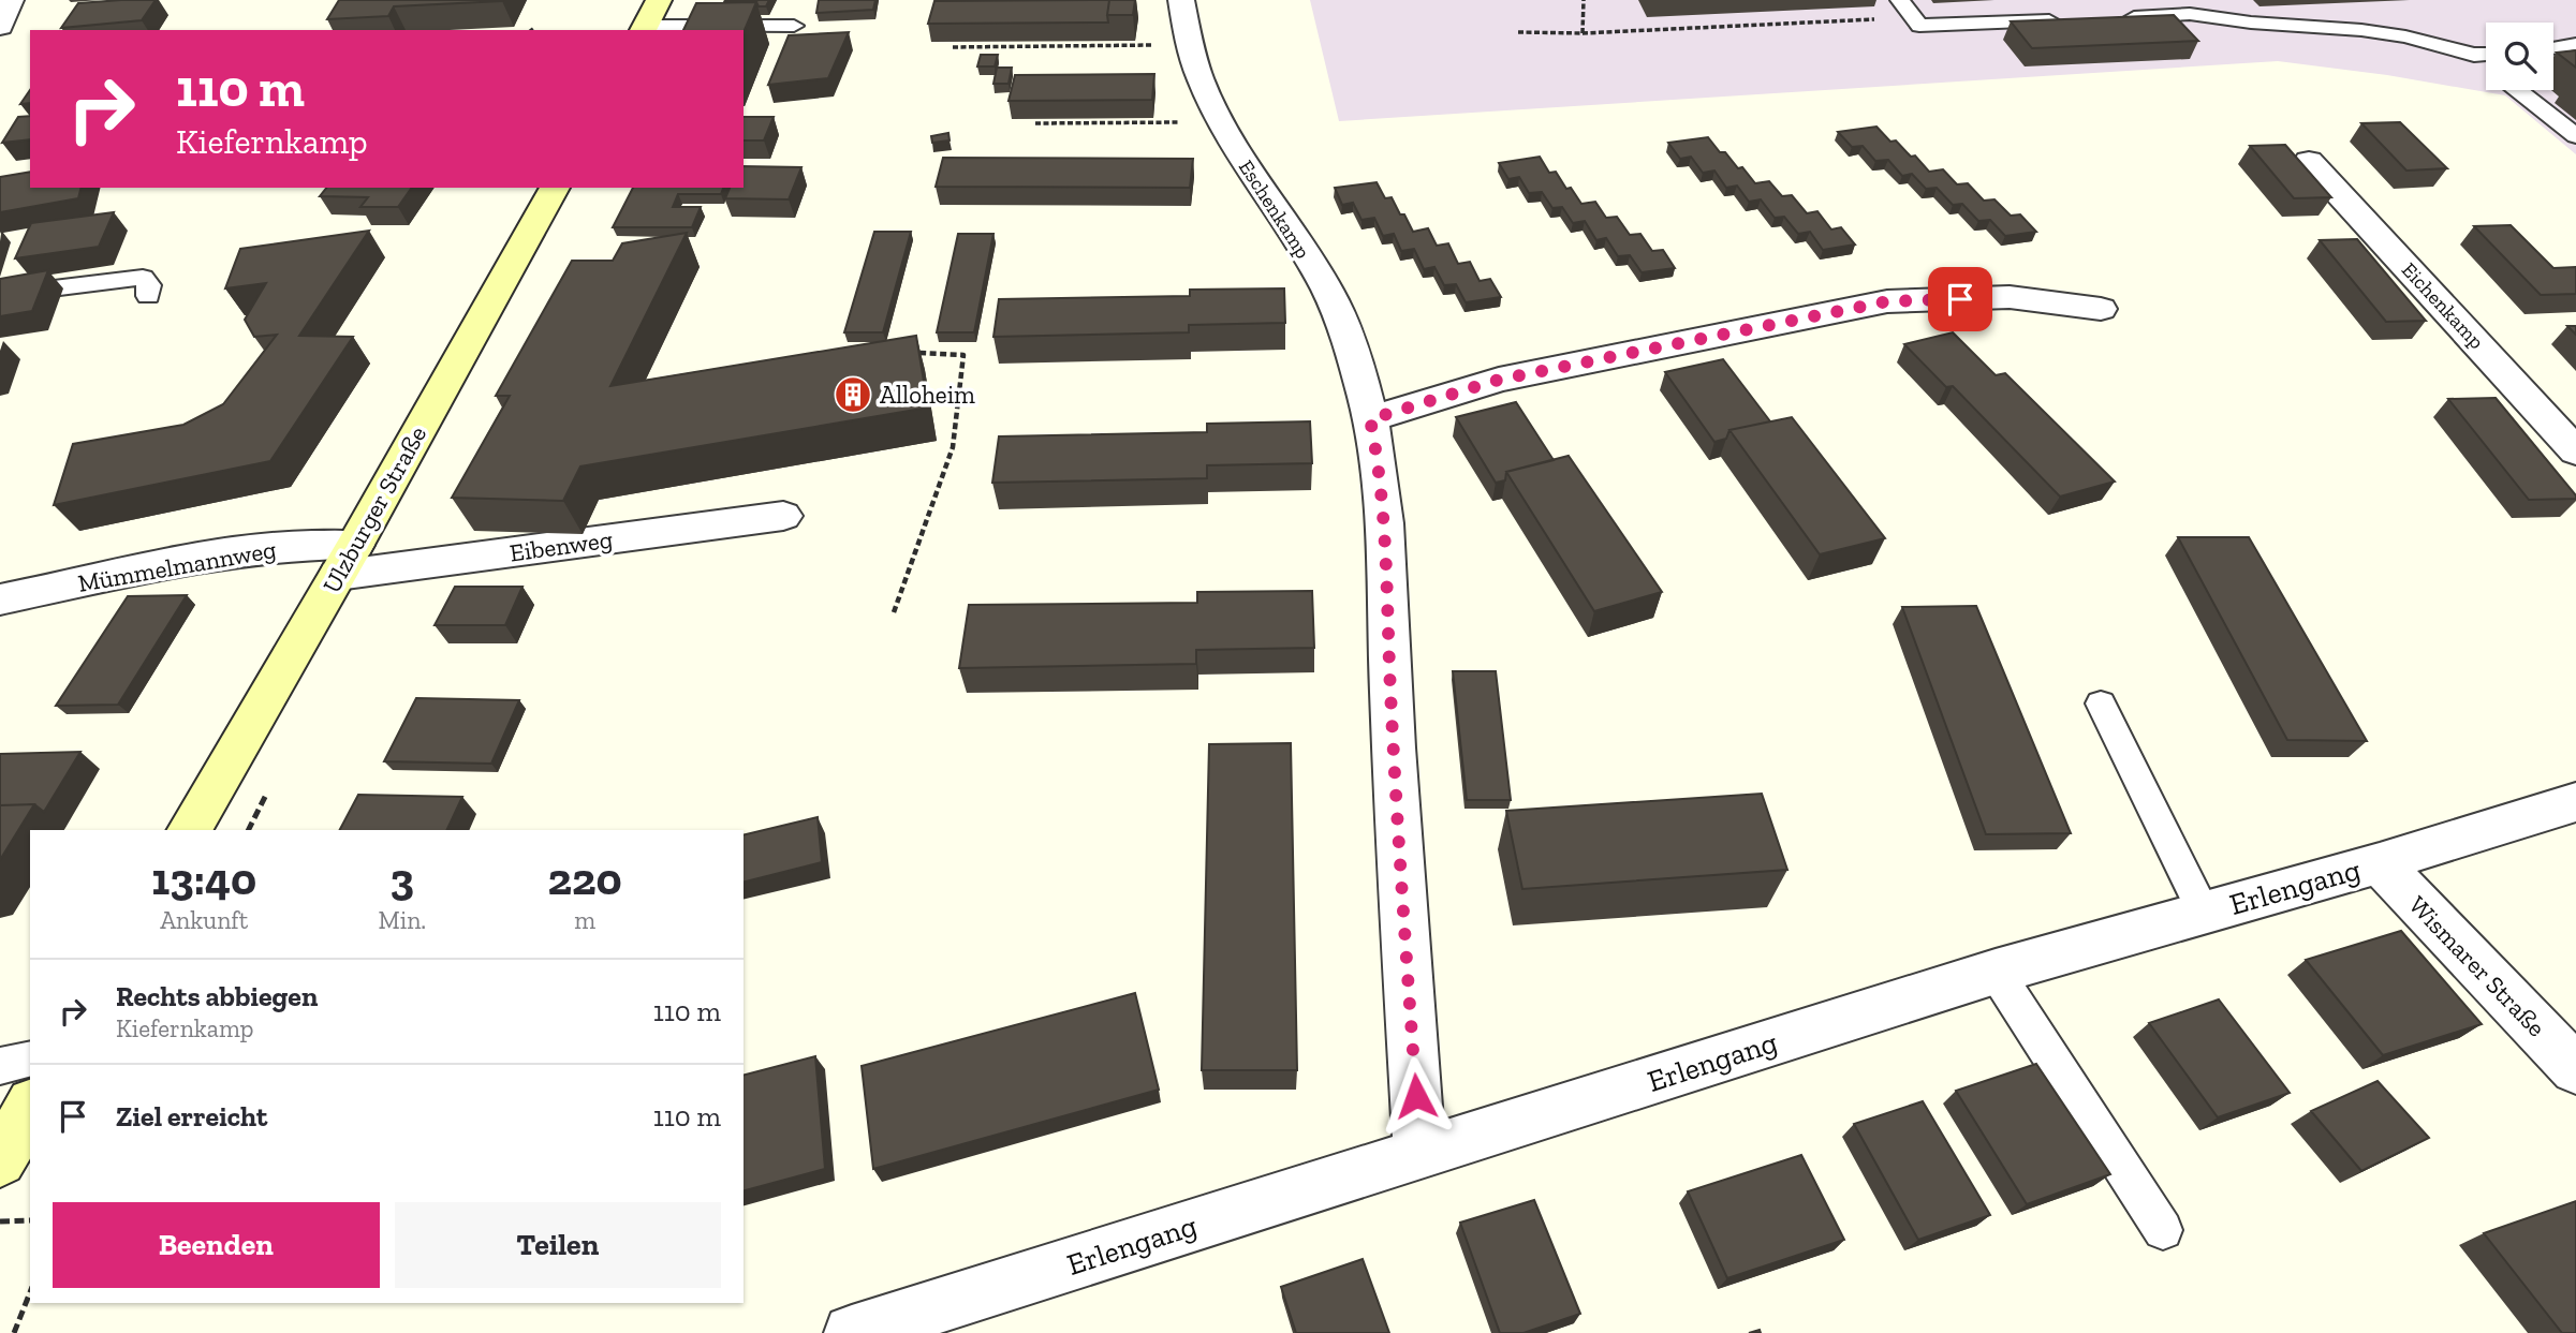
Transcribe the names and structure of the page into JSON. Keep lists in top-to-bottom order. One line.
{"streets":{"main road":["Ulzburger Straße"],"street":["Eschenkamp","Eichenkamp","Eibenweg","Mümmelmannweg","Erlengang","Wismarer Straße"]},"crossings":[["Eschenkamp","Erlengang"],["Ulzburger Straße","Eibenweg"],["Ulzburger Straße","Mümmelmannweg"],["Eibenweg","Mümmelmannweg"],["Erlengang","Wismarer Straße"]],"places":{"building":["Alloheim"]},"page":{"turn":["110 m","Kiefernkamp"],"eta":["13:40","Ankunft","3","Min.","220","m"],"list":[{"name":"Rechts abbiegen","note":"Kiefernkamp","value":"110 m"},{"name":"Ziel erreicht","value":"110 m"}],"buttons":["Beenden","Teilen"]}}
